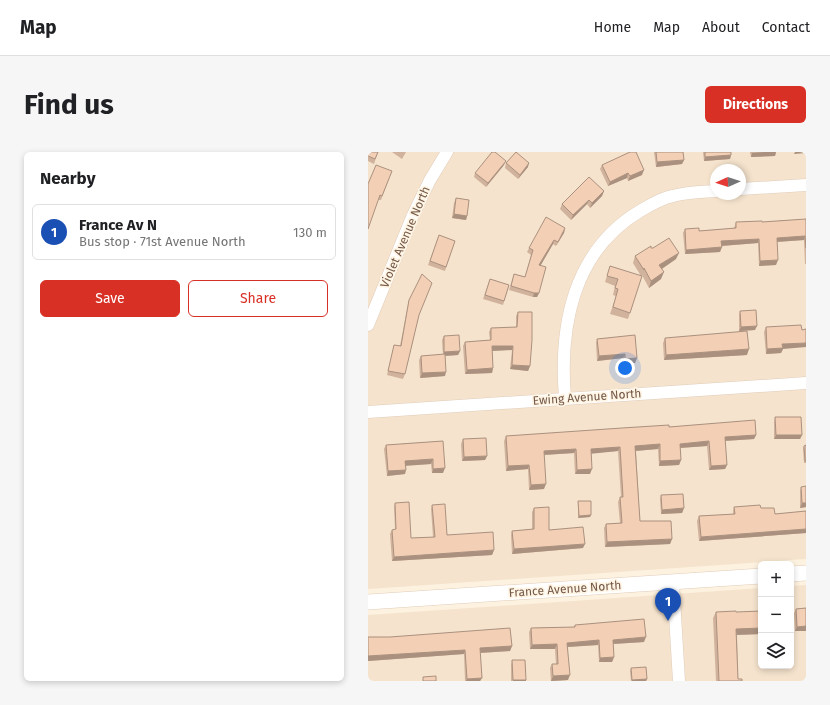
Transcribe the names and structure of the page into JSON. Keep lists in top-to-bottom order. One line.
{"streets":{"street":["Violet Avenue North","Ewing Avenue North","France Avenue North"]},"north":"left","page":{"header":"Map","nav":["Home","Map","About","Contact"],"buttons":["Directions",["Save","Share"]],"title":"Find us","heading":"Nearby","list":[{"mark":"1","name":"France Av N","note":"Bus stop · 71st Avenue North","value":"130 m"}],"map_buttons":["+","−"],"pins":"1"}}
